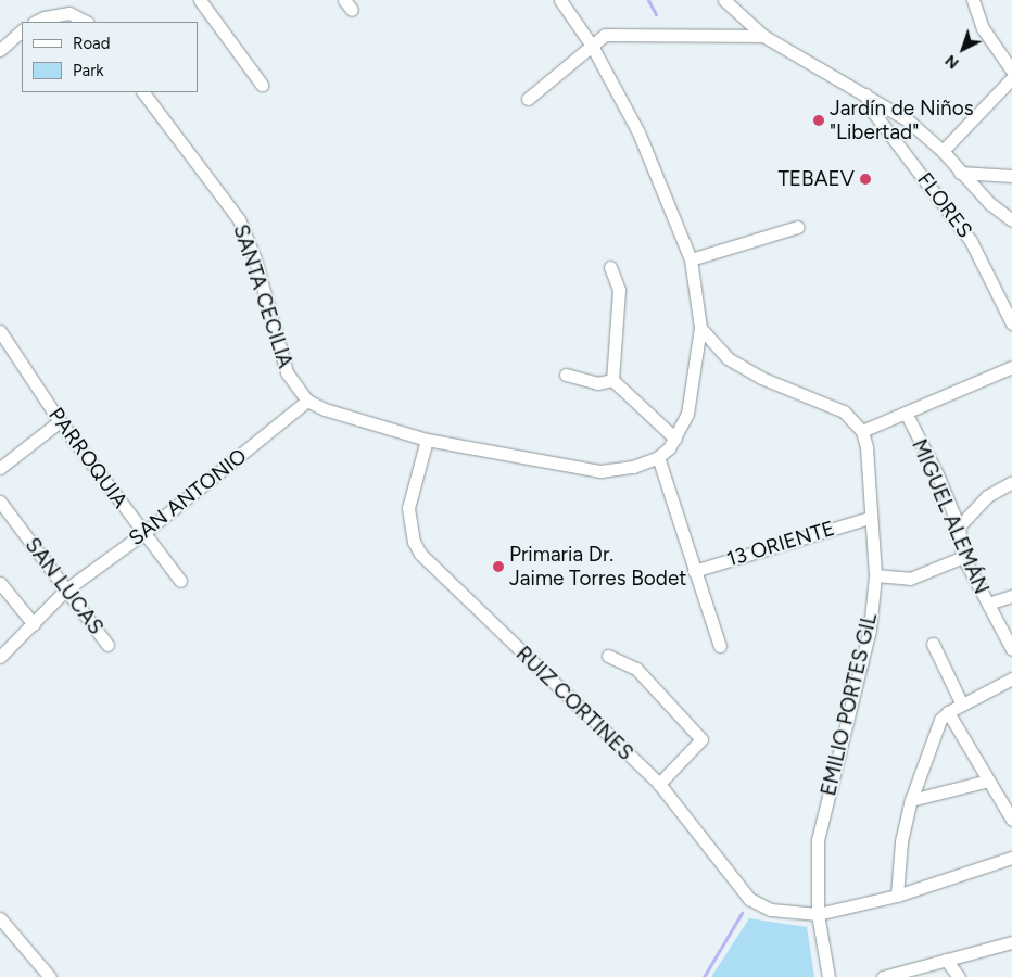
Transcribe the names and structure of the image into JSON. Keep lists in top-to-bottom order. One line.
{"streets":{"street":["FLORES","SANTA CECILIA","PARROQUIA","SAN ANTONIO","MIGUEL ALEMÁN","13 ORIENTE","SAN LUCAS","RUIZ CORTINES","EMILIO PORTES GIL"]},"crossings":[["SANTA CECILIA","SAN ANTONIO"],["PARROQUIA","SAN ANTONIO"],["SAN ANTONIO","SAN LUCAS"],["13 ORIENTE","EMILIO PORTES GIL"],["RUIZ CORTINES","EMILIO PORTES GIL"]],"places":["Jardín de Niños \"Libertad\"","TEBAEV","Primaria Dr. Jaime Torres Bodet"],"legend":["Road","Park"],"north":"bottom left"}
